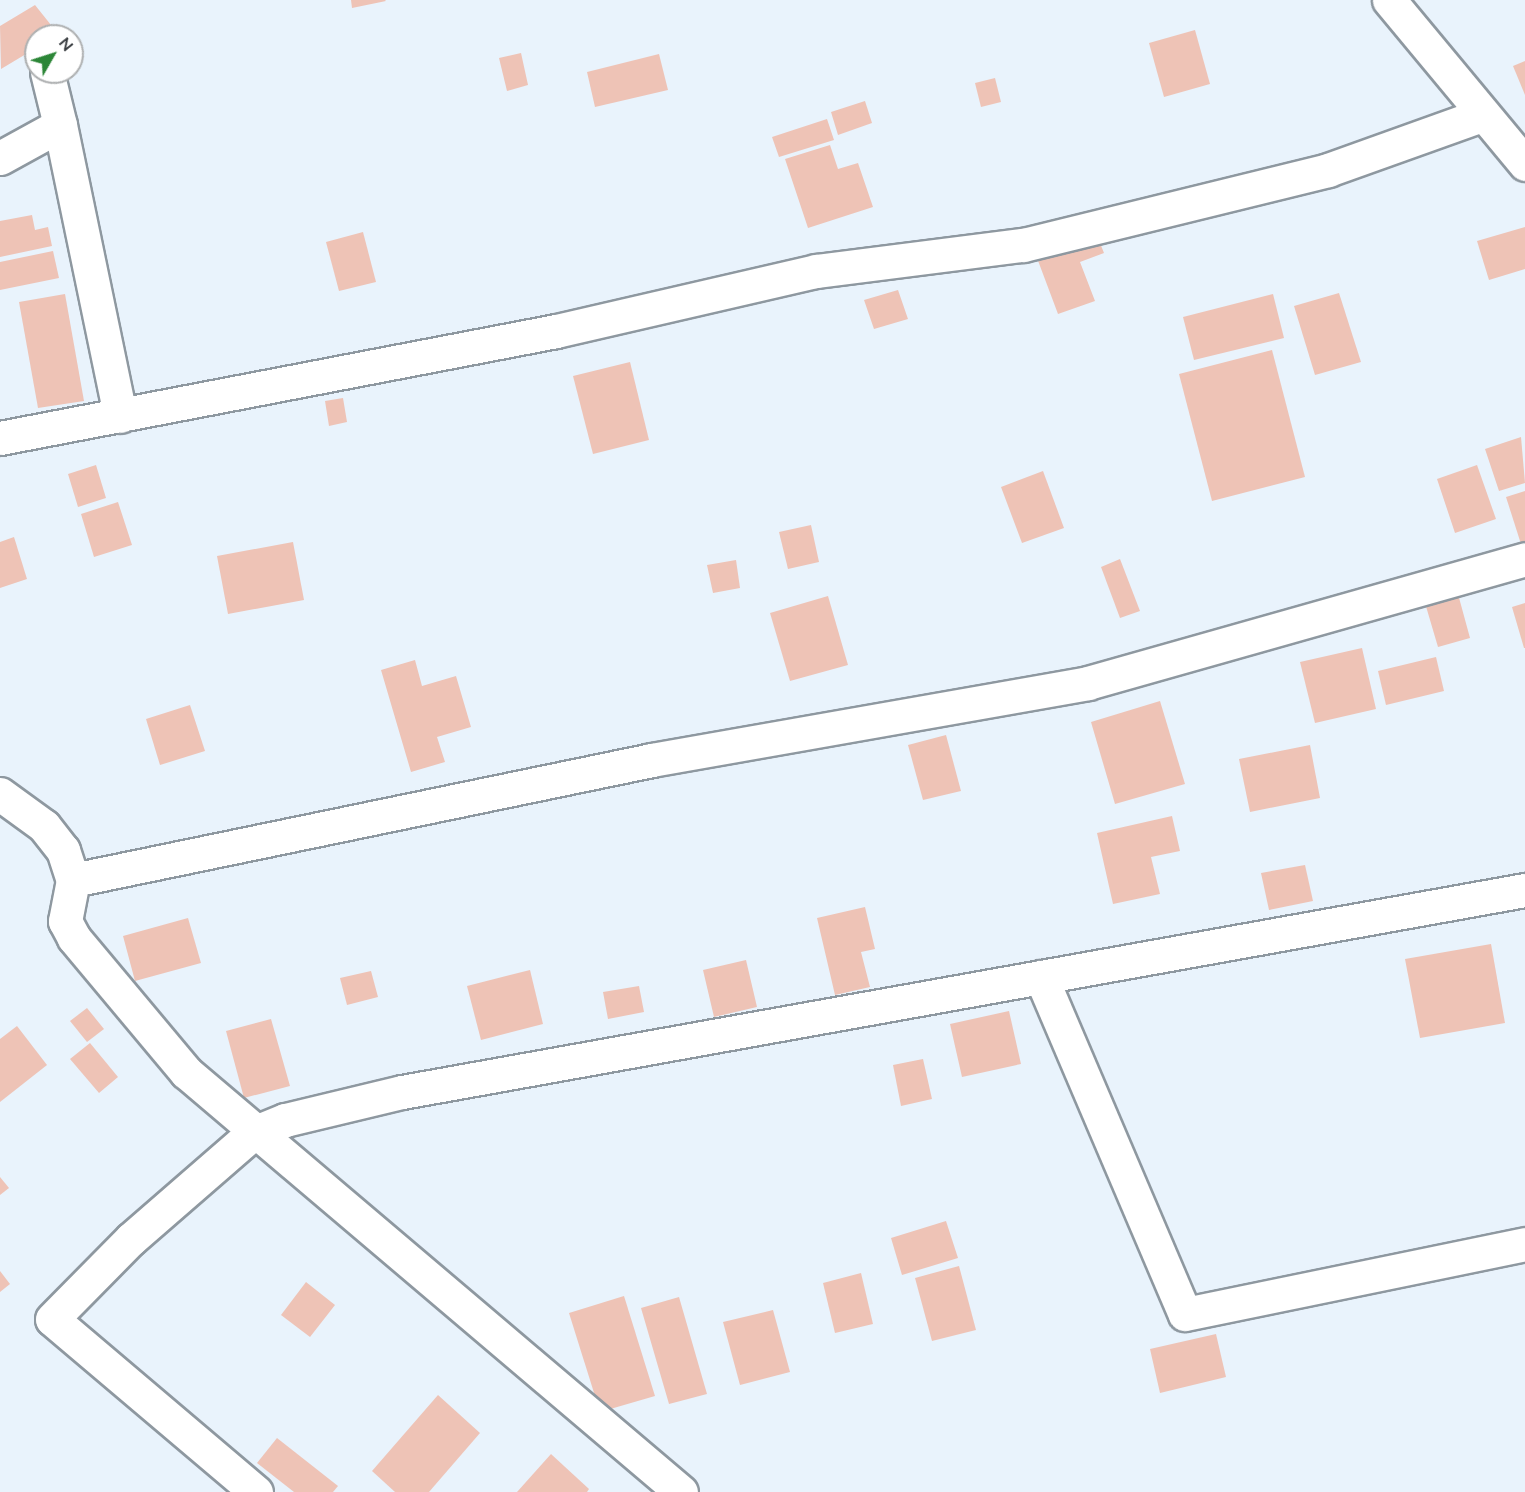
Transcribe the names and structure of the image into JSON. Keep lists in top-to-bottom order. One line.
{"north":"top right"}
